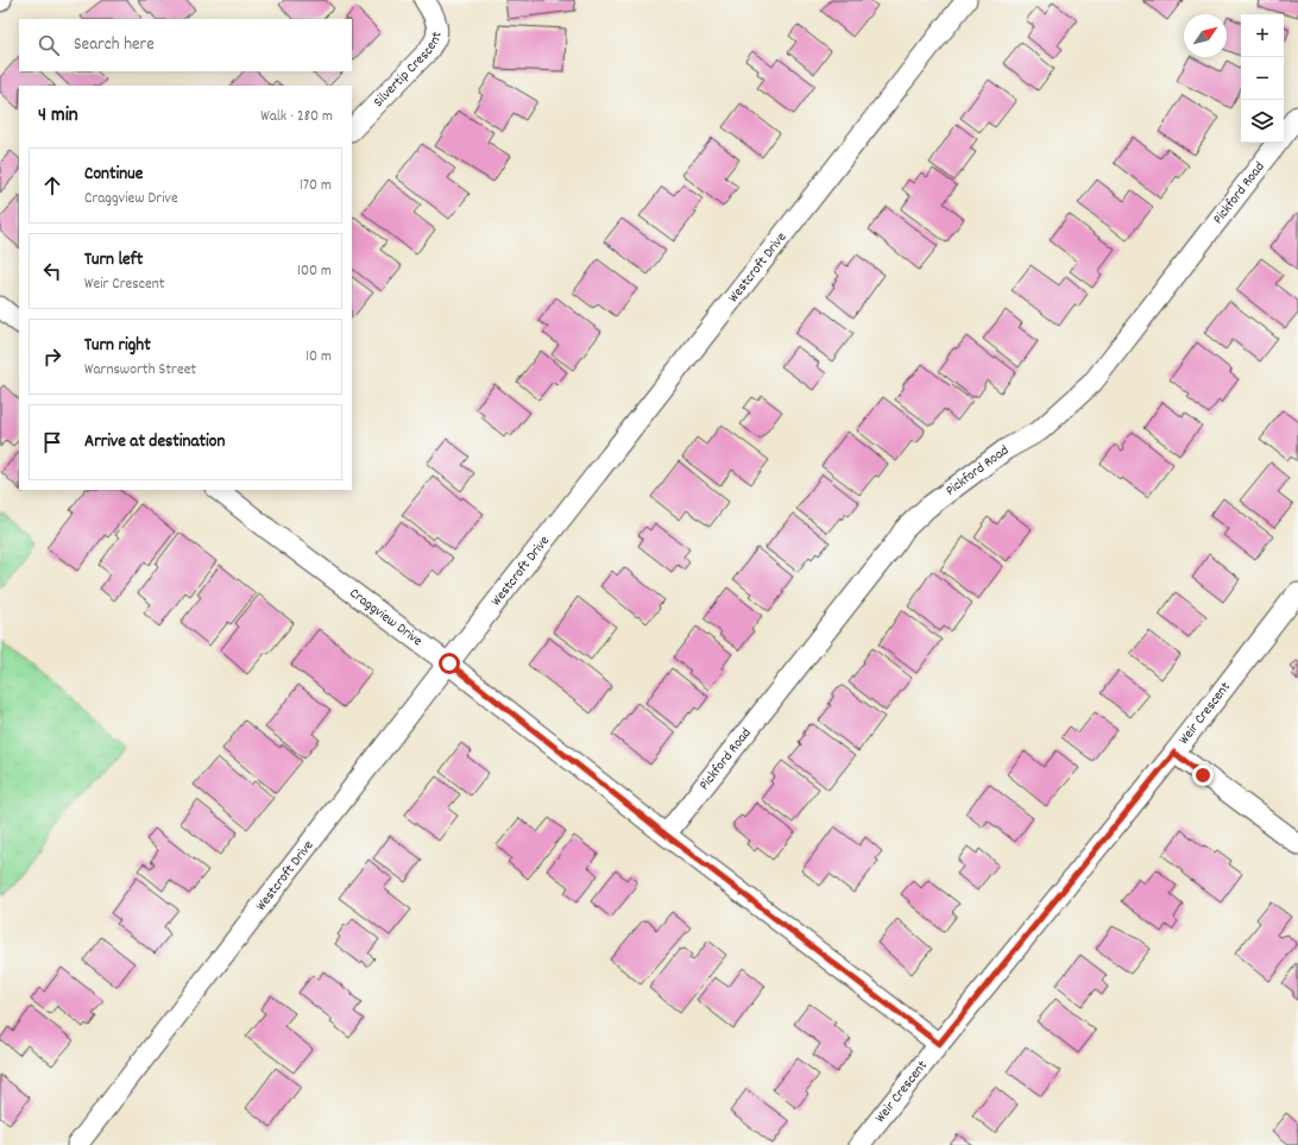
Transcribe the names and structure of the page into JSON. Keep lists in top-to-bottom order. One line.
{"streets":{"street":["Silvertip Crescent","Pickford Road","Westcroft Drive","Craggview Drive","Weir Crescent"]},"crossings":[["Pickford Road","Craggview Drive"],["Westcroft Drive","Craggview Drive"],["Craggview Drive","Weir Crescent"]],"north":"top right","page":{"map_buttons":["+","−"],"search":"Search here","heading":["4 min","Walk · 280 m"],"list":[["Continue","Craggview Drive","170 m"],["Turn left","Weir Crescent","100 m"],["Turn right","Warnsworth Street","10 m"],"Arrive at destination"]}}
